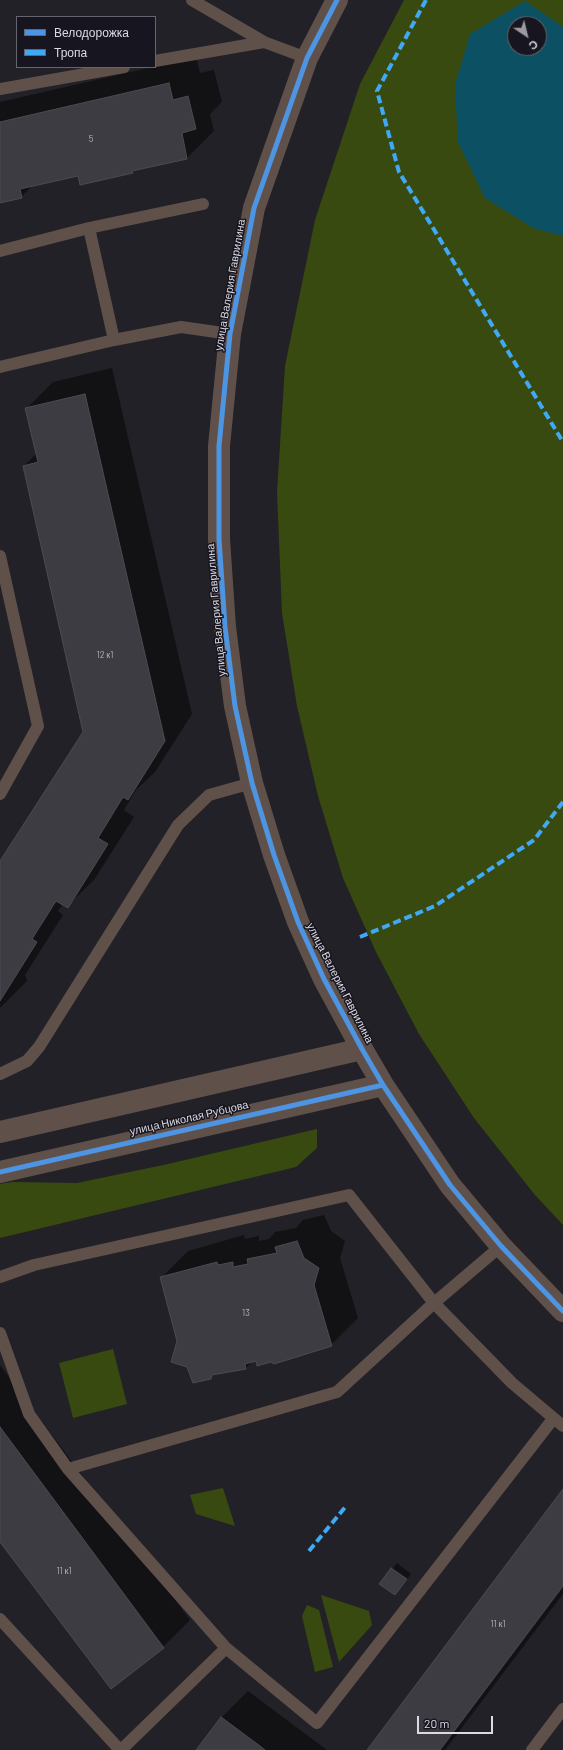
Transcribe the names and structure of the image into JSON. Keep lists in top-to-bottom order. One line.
{"streets":{"street":["улица Валерия Гаврилина","улица Николая Рубцова"]},"crossings":[["улица Валерия Гаврилина","улица Николая Рубцова"]],"house_numbers":["5","12 к1","13","11 к1","11 к1"],"legend":["Велодорожка","Тропа"],"scale_bar":"20 m","north":"bottom right"}
